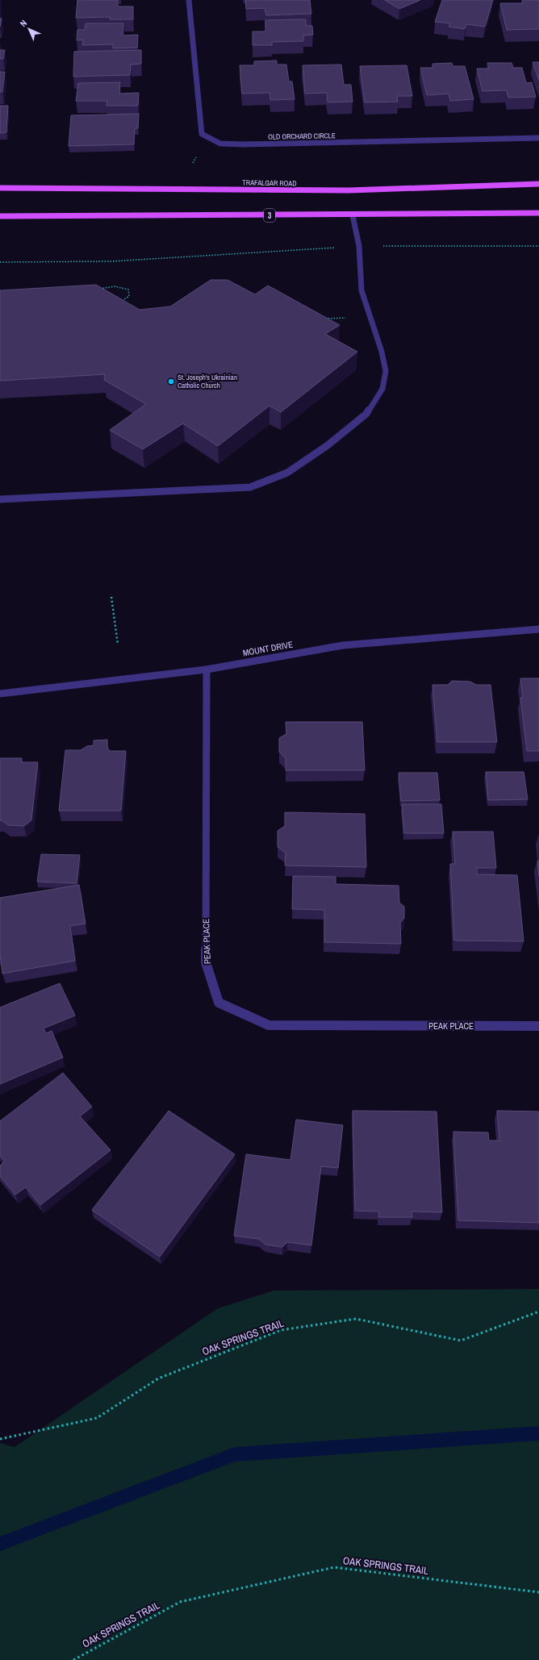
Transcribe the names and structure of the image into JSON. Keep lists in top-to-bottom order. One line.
{"streets":{"main road":["TRAFALGAR ROAD","3"],"street":["OLD ORCHARD CIRCLE","MOUNT DRIVE","PEAK PLACE"],"path":["OAK SPRINGS TRAIL"]},"crossings":[["MOUNT DRIVE","PEAK PLACE"]],"places":["St. Joseph's Ukrainian Catholic Church"],"north":"top left"}
